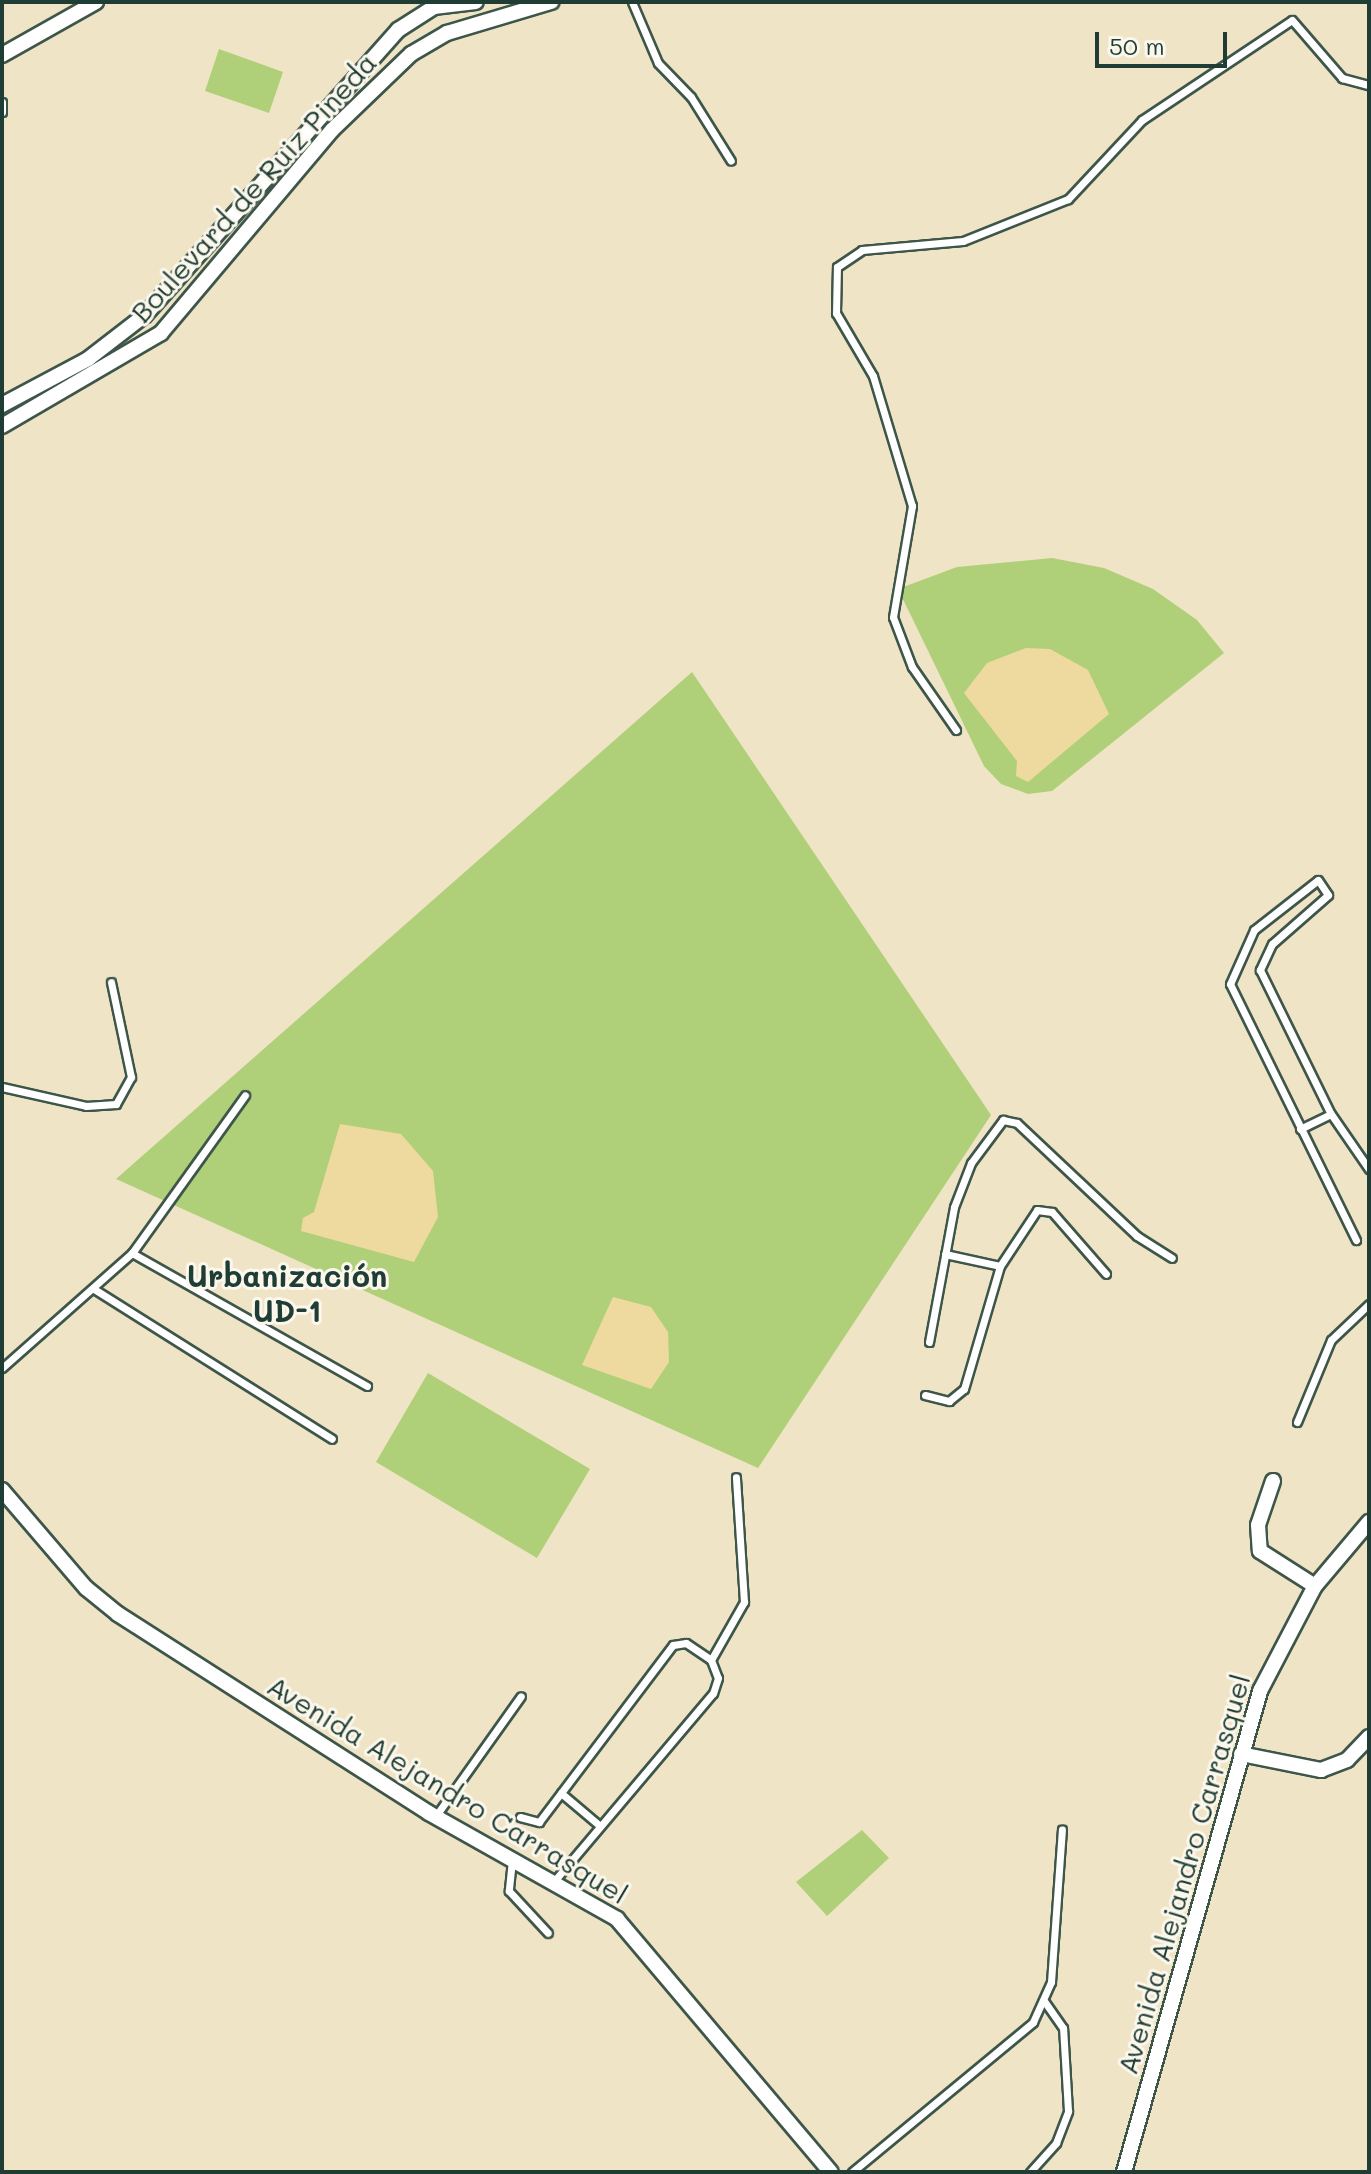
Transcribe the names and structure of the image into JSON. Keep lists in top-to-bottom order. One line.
{"streets":{"street":["Boulevard de Ruiz Pineda","Avenida Alejandro Carrasquel"]},"districts":["Urbanización UD-1"],"scale_bar":"50 m"}
